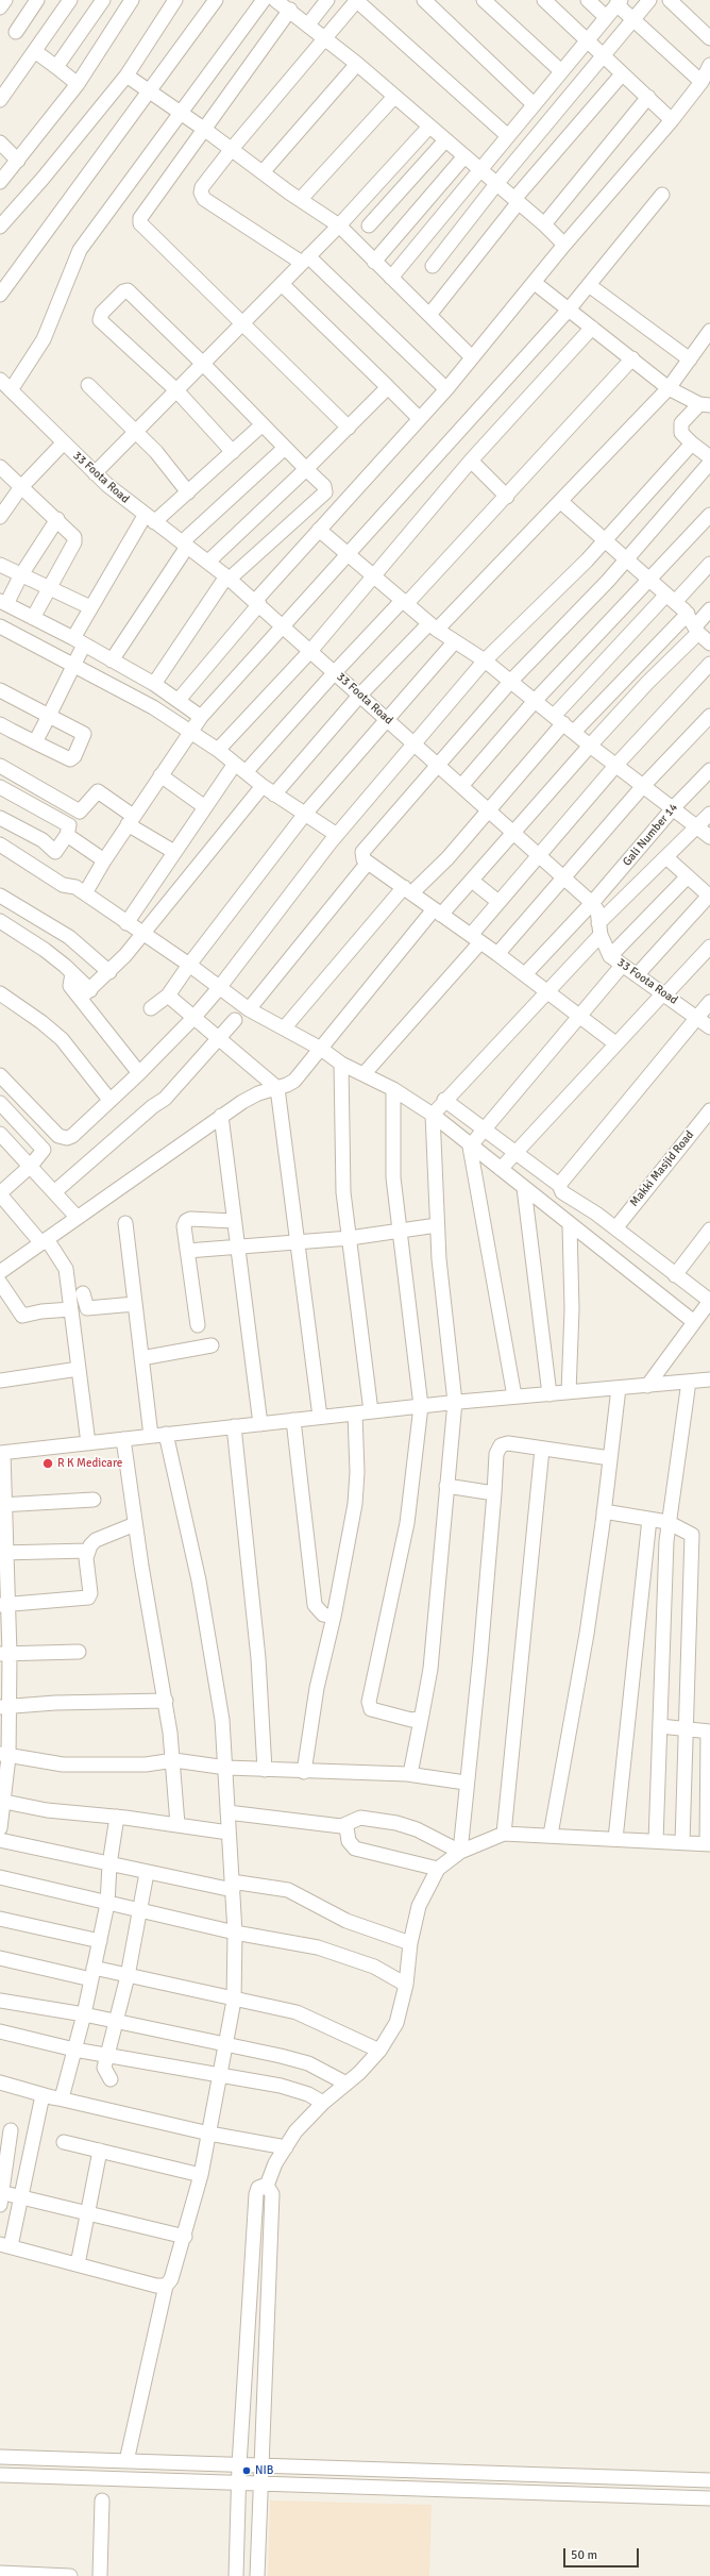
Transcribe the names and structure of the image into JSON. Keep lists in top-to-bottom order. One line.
{"streets":{"street":["33 Foota Road","Gali Number 14","Makki Masjid Road"]},"crossings":[["33 Foota Road","Gali Number 14"]],"places":["R K Medicare","NIB"],"scale_bar":"50 m"}
